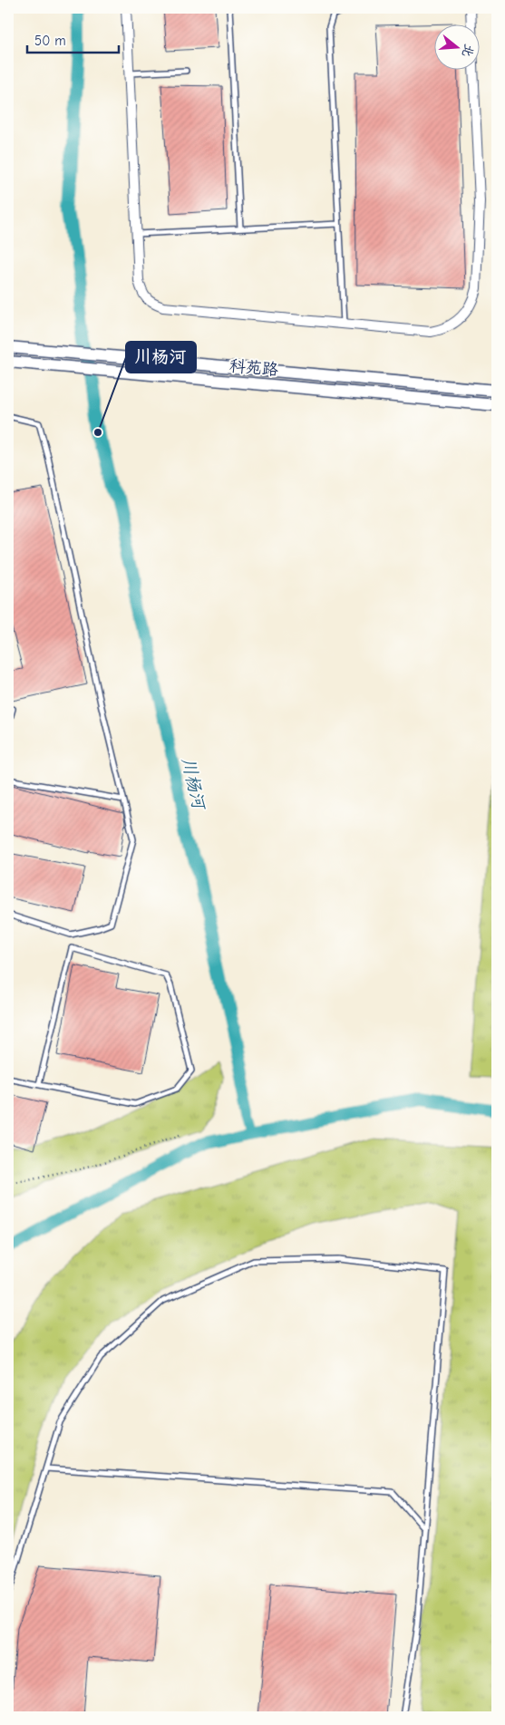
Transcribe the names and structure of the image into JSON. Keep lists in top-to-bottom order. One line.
{"streets":{"street":["科苑路"]},"water":["川杨河"],"places":["川杨河"],"scale_bar":"50 m","north":"right"}
